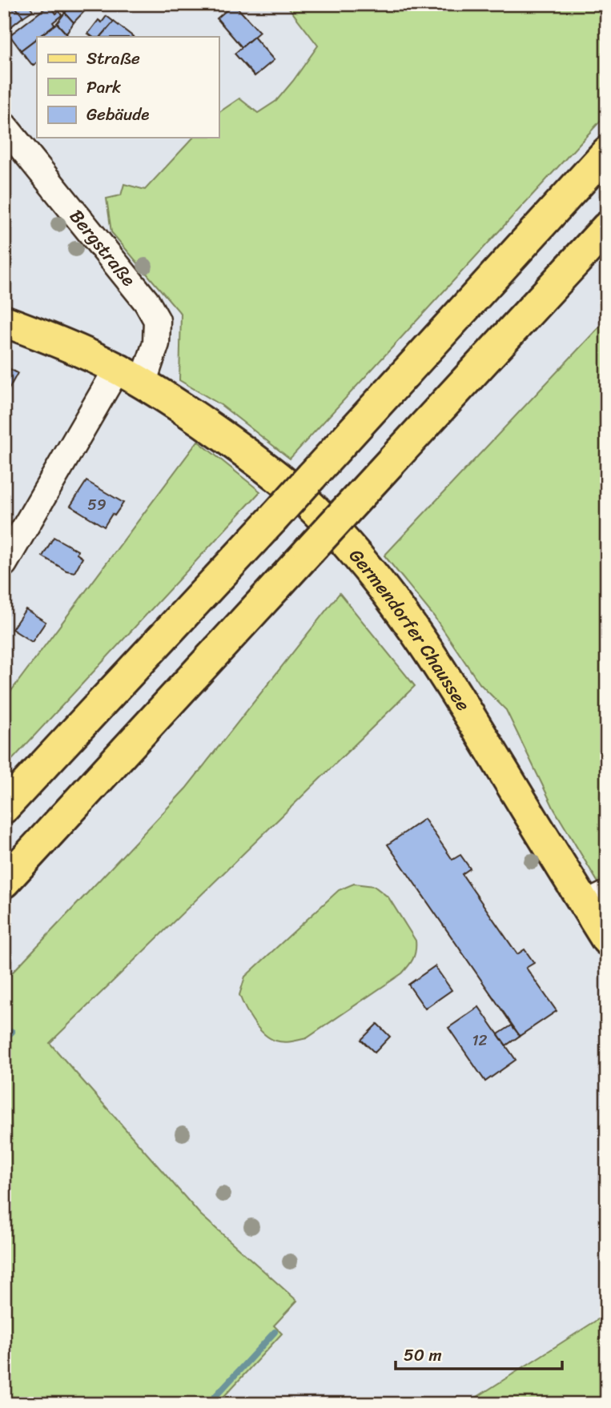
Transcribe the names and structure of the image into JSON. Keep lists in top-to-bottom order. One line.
{"streets":{"main road":["Germendorfer Chaussee"],"street":["Bergstraße"]},"crossings":[["Bergstraße","Germendorfer Chaussee"]],"house_numbers":["59","12"],"legend":["Straße","Park","Gebäude"],"scale_bar":"50 m"}
